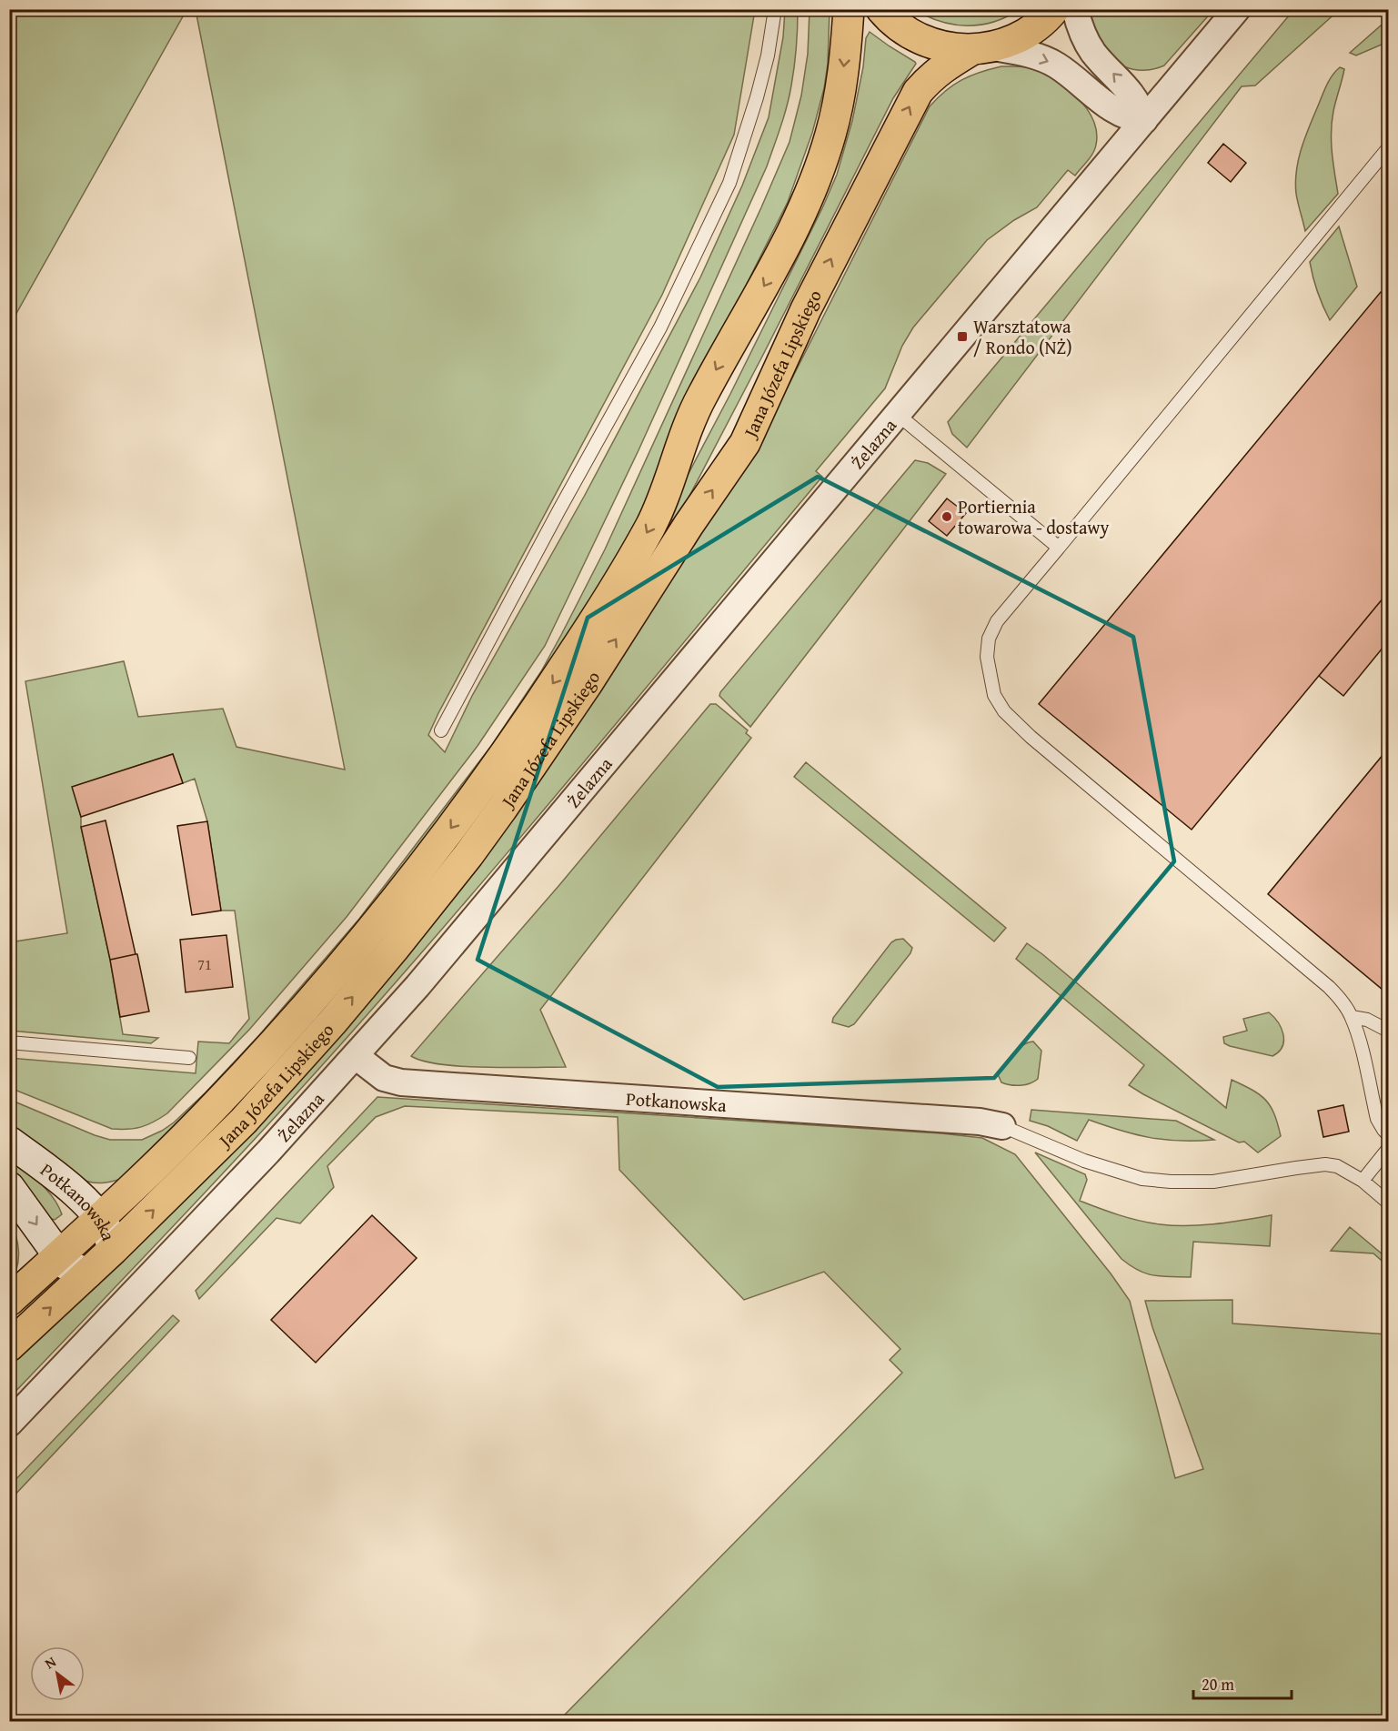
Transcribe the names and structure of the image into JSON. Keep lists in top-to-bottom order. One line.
{"streets":{"main road":["Jana Józefa Lipskiego"],"street":["Żelazna","Potkanowska"]},"crossings":[["Jana Józefa Lipskiego","Potkanowska"],["Żelazna","Potkanowska"]],"places":{"transit":["Warsztatowa / Rondo (NŻ)"],"other":["Portiernia towarowa - dostawy"]},"house_numbers":["71"],"scale_bar":"20 m","north":"top left"}
